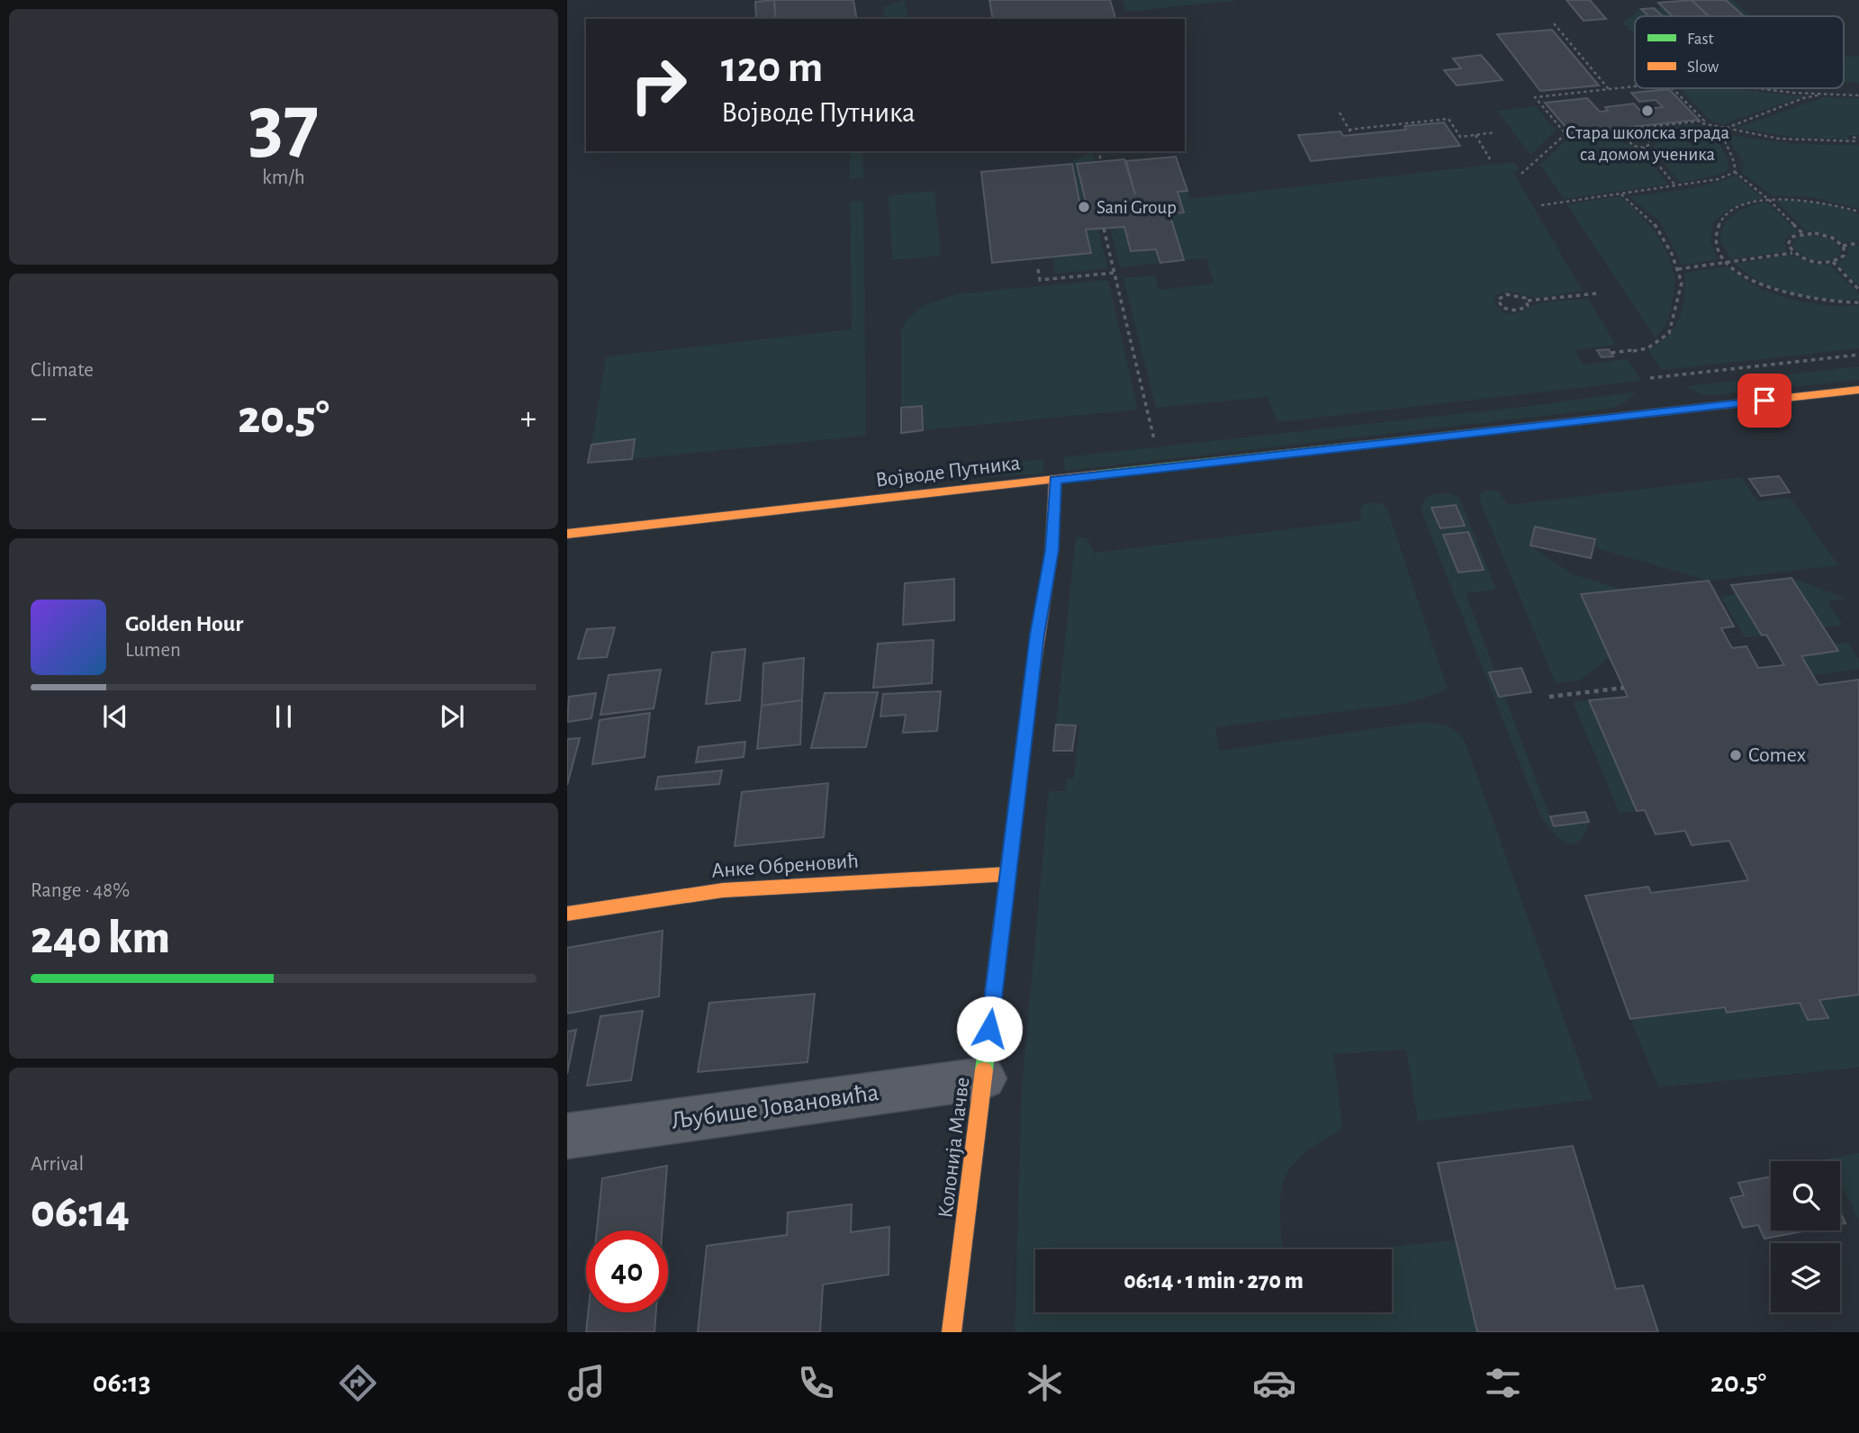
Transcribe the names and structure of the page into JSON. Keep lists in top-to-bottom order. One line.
{"streets":{"main road":["Војводе Путника","Анке Обреновић","Колонија Мачве"],"street":["Љубише Јовановића"]},"crossings":[["Војводе Путника","Колонија Мачве"],["Анке Обреновић","Колонија Мачве"],["Љубише Јовановића","Колонија Мачве"]],"places":["Стара школска зграда са домом ученика","Sani Group","Comex"],"legend":["Fast","Slow"],"page":{"tile":[["37","km/h"],"Climate",["Range · 48%","240 km"],["Arrival","06:14"]],"turn":["120 m","Војводе Путника"],"heat":["−","20.5°","+"],"song":["Golden Hour","Lumen"],"limit":"40","trip":"06:14 · 1 min · 270 m","tabs":["06:13","20.5°"]}}
